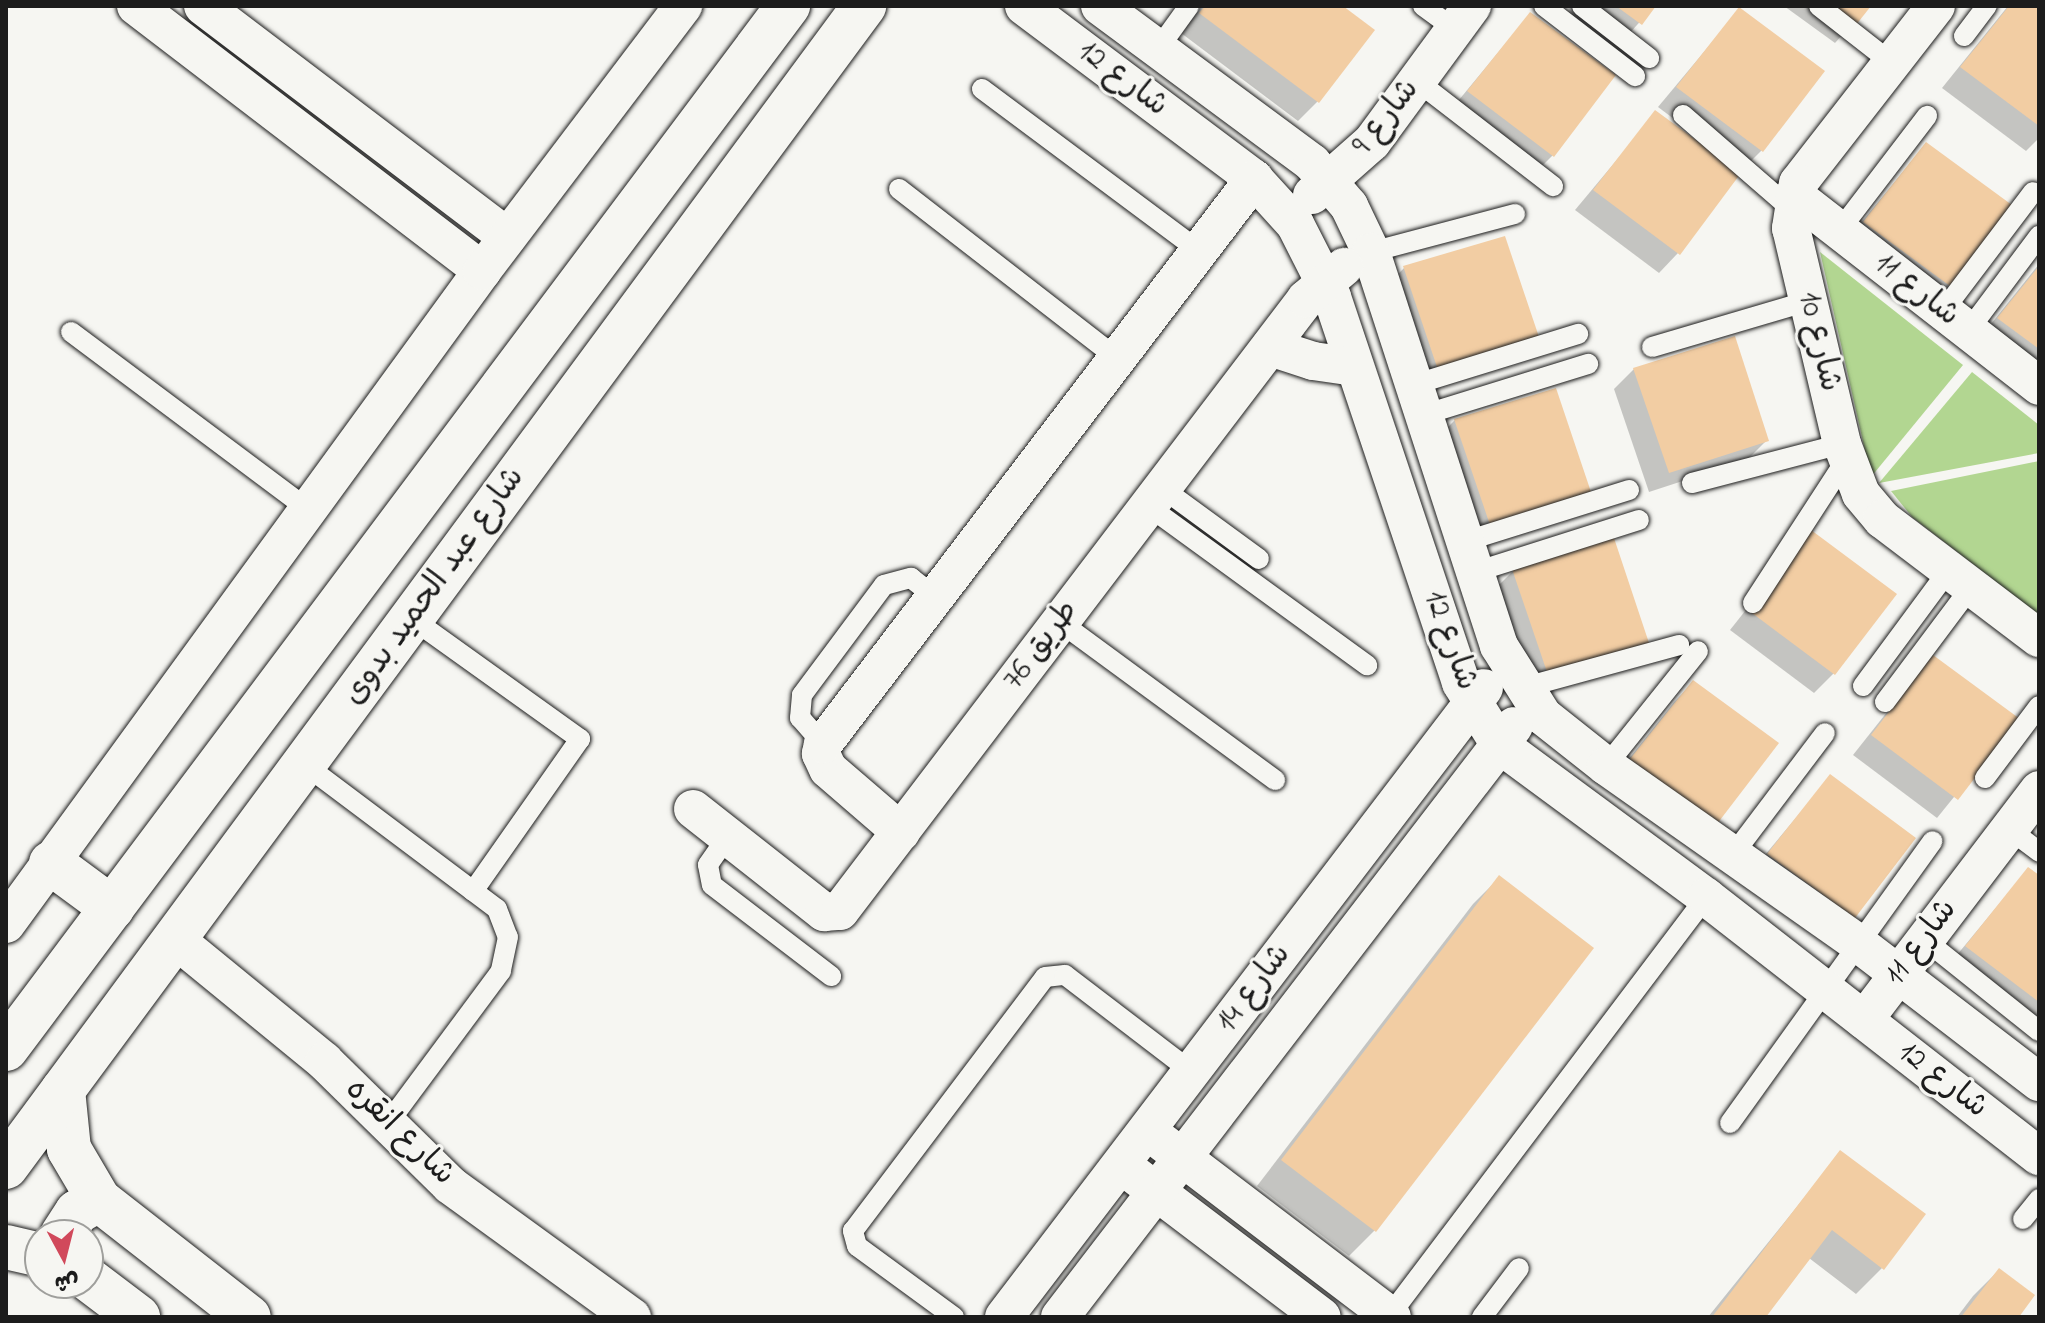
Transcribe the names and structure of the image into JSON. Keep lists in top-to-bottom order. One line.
{"streets":{"main road":["شارع عبد الحميد بدوى"],"street":["شارع 12","شارع 9","شارع 11","شارع 10","طريق 76","شارع 14","شارع انقره"]},"crossings":[["شارع 12","شارع 9"],["شارع 12","شارع 11"],["شارع 12","طريق 76"],["شارع 12","شارع 14"],["شارع 11","شارع 10"],["شارع عبد الحميد بدوى","شارع انقره"]],"north":"bottom"}
